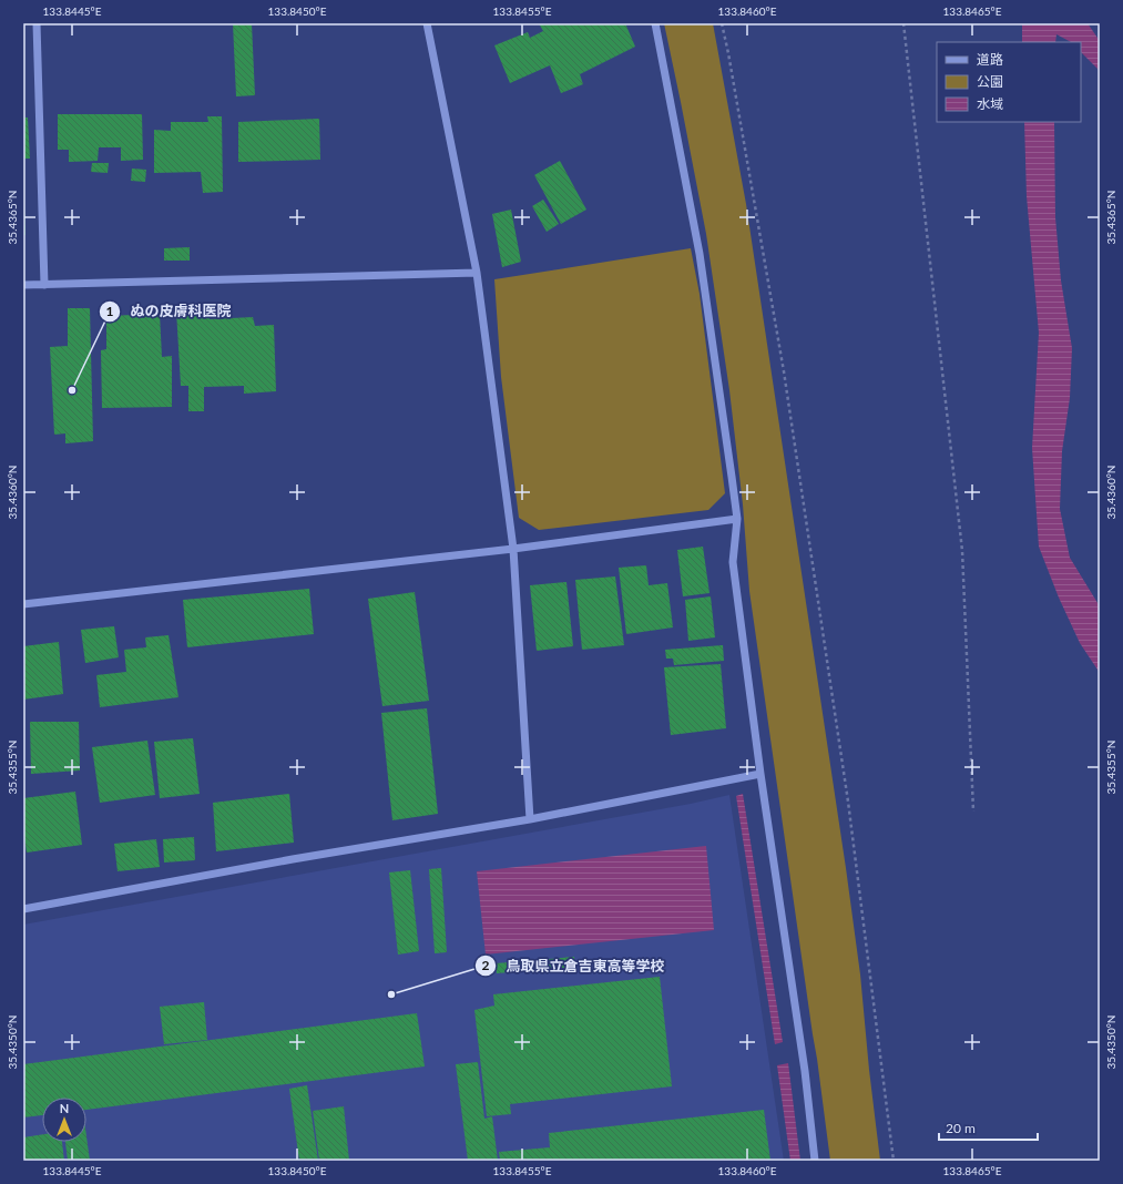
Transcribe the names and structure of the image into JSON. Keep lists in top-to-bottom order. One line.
{"places":["ぬの皮膚科医院","鳥取県立倉吉東高等学校"],"legend":["道路","公園","水域"],"scale_bar":"20 m","north":"top","coordinates":["133.8445°E","133.8450°E","133.8455°E","133.8460°E","133.8465°E","35.4365°N","35.4360°N","35.4355°N","35.4350°N"]}
